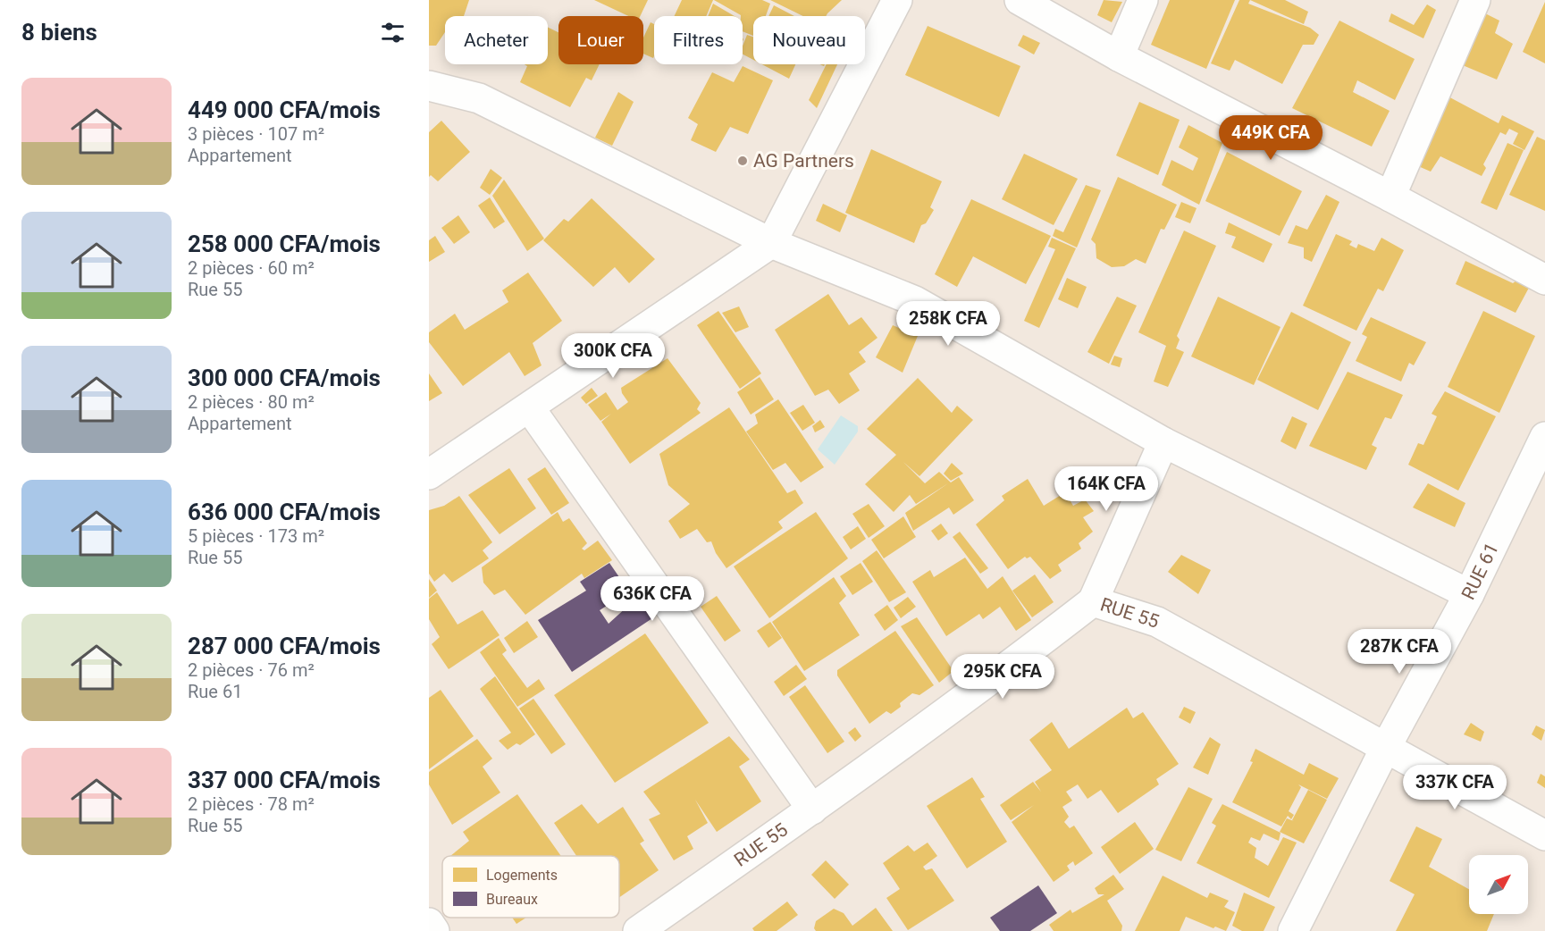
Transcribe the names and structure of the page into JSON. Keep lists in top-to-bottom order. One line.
{"streets":{"street":["RUE 61","RUE 55"]},"crossings":[["RUE 61","RUE 55"]],"places":["AG Partners"],"legend":["Logements","Bureaux"],"north":"top right","page":{"heading":"8 biens","chip":["Acheter","Louer","Filtres","Nouveau"],"list":[{"name":"449 000 CFA/mois","note":"3 pièces · 107 m² · Appartement"},{"name":"258 000 CFA/mois","note":"2 pièces · 60 m² · Rue 55"},{"name":"300 000 CFA/mois","note":"2 pièces · 80 m² · Appartement"},{"name":"636 000 CFA/mois","note":"5 pièces · 173 m² · Rue 55"},{"name":"287 000 CFA/mois","note":"2 pièces · 76 m² · Rue 61"},{"name":"337 000 CFA/mois","note":"2 pièces · 78 m² · Rue 55"}],"price":["449K CFA","258K CFA","300K CFA","164K CFA","636K CFA","287K CFA","295K CFA","337K CFA"]}}
